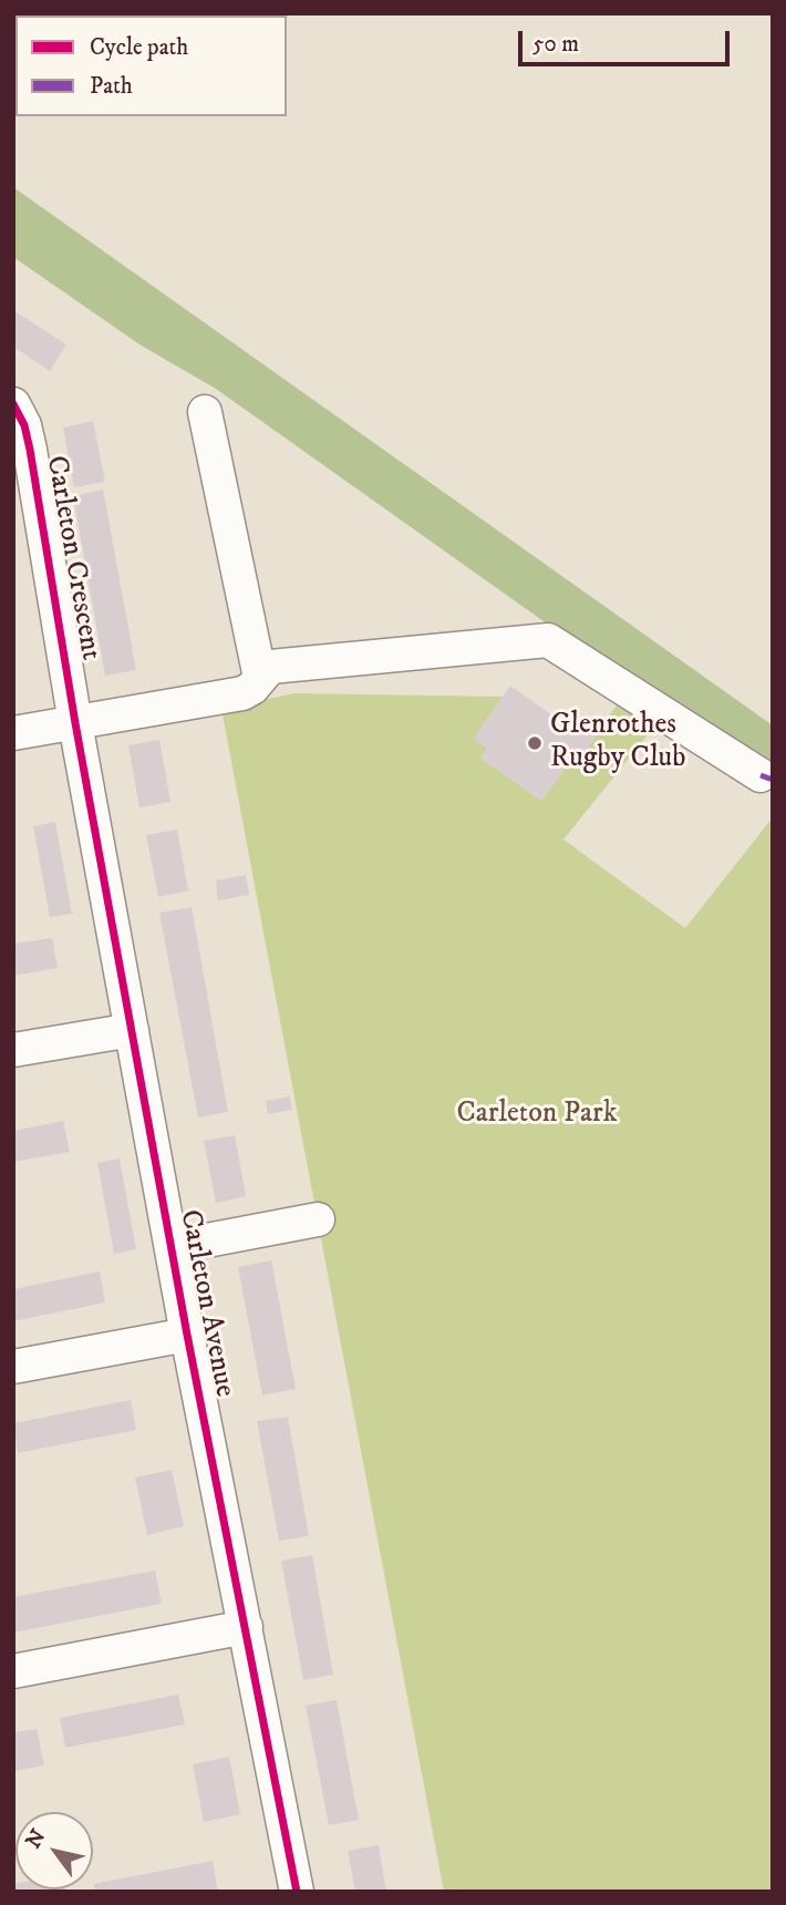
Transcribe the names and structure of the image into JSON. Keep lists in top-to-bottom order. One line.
{"streets":{"street":["Carleton Crescent","Carleton Avenue"]},"crossings":[["Carleton Crescent","Carleton Avenue"]],"parks":["Carleton Park"],"places":["Glenrothes Rugby Club"],"legend":["Cycle path","Path"],"scale_bar":"50 m","north":"top left"}
